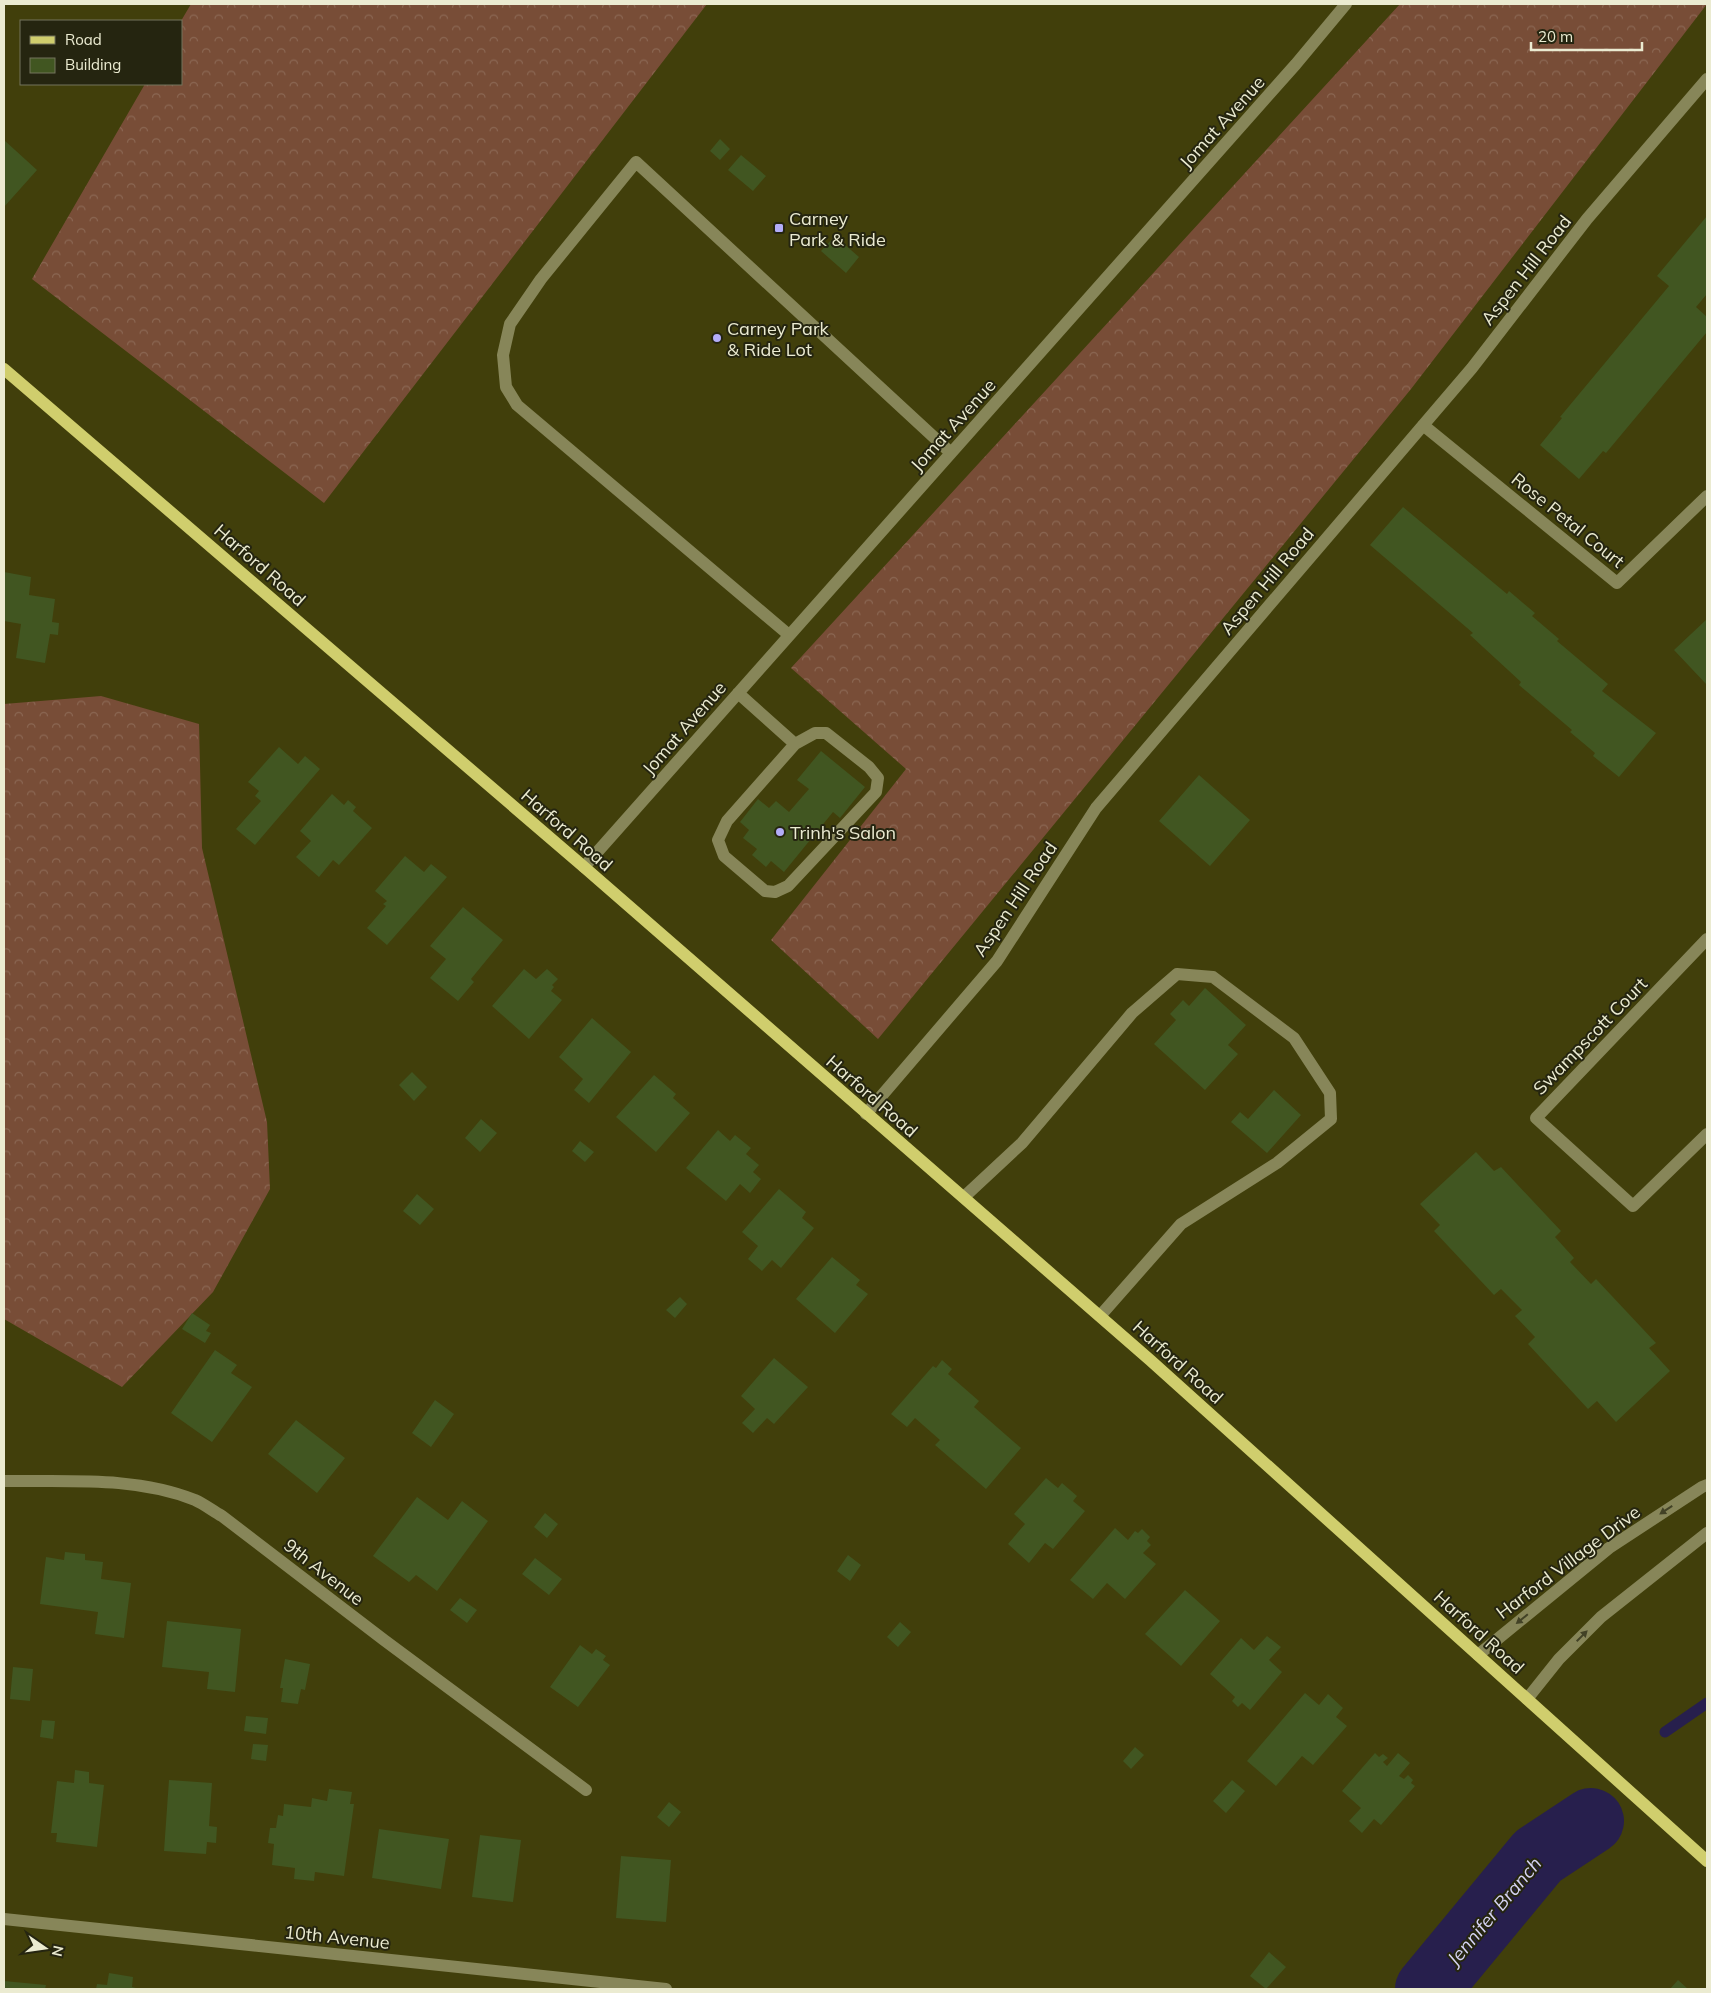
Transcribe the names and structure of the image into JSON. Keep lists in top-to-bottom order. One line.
{"streets":{"main road":["Harford Road"],"street":["Jomat Avenue","Aspen Hill Road","Rose Petal Court","Swampscott Court","Harford Village Drive","9th Avenue","10th Avenue"]},"crossings":[["Jomat Avenue","Harford Road"],["Aspen Hill Road","Rose Petal Court"],["Aspen Hill Road","Harford Road"],["Harford Road","Harford Village Drive"]],"water":["Jennifer Branch"],"places":{"transit":["Carney Park & Ride"],"other":["Carney Park & Ride Lot","Trinh's Salon"]},"legend":["Road","Building"],"scale_bar":"20 m","north":"right"}
